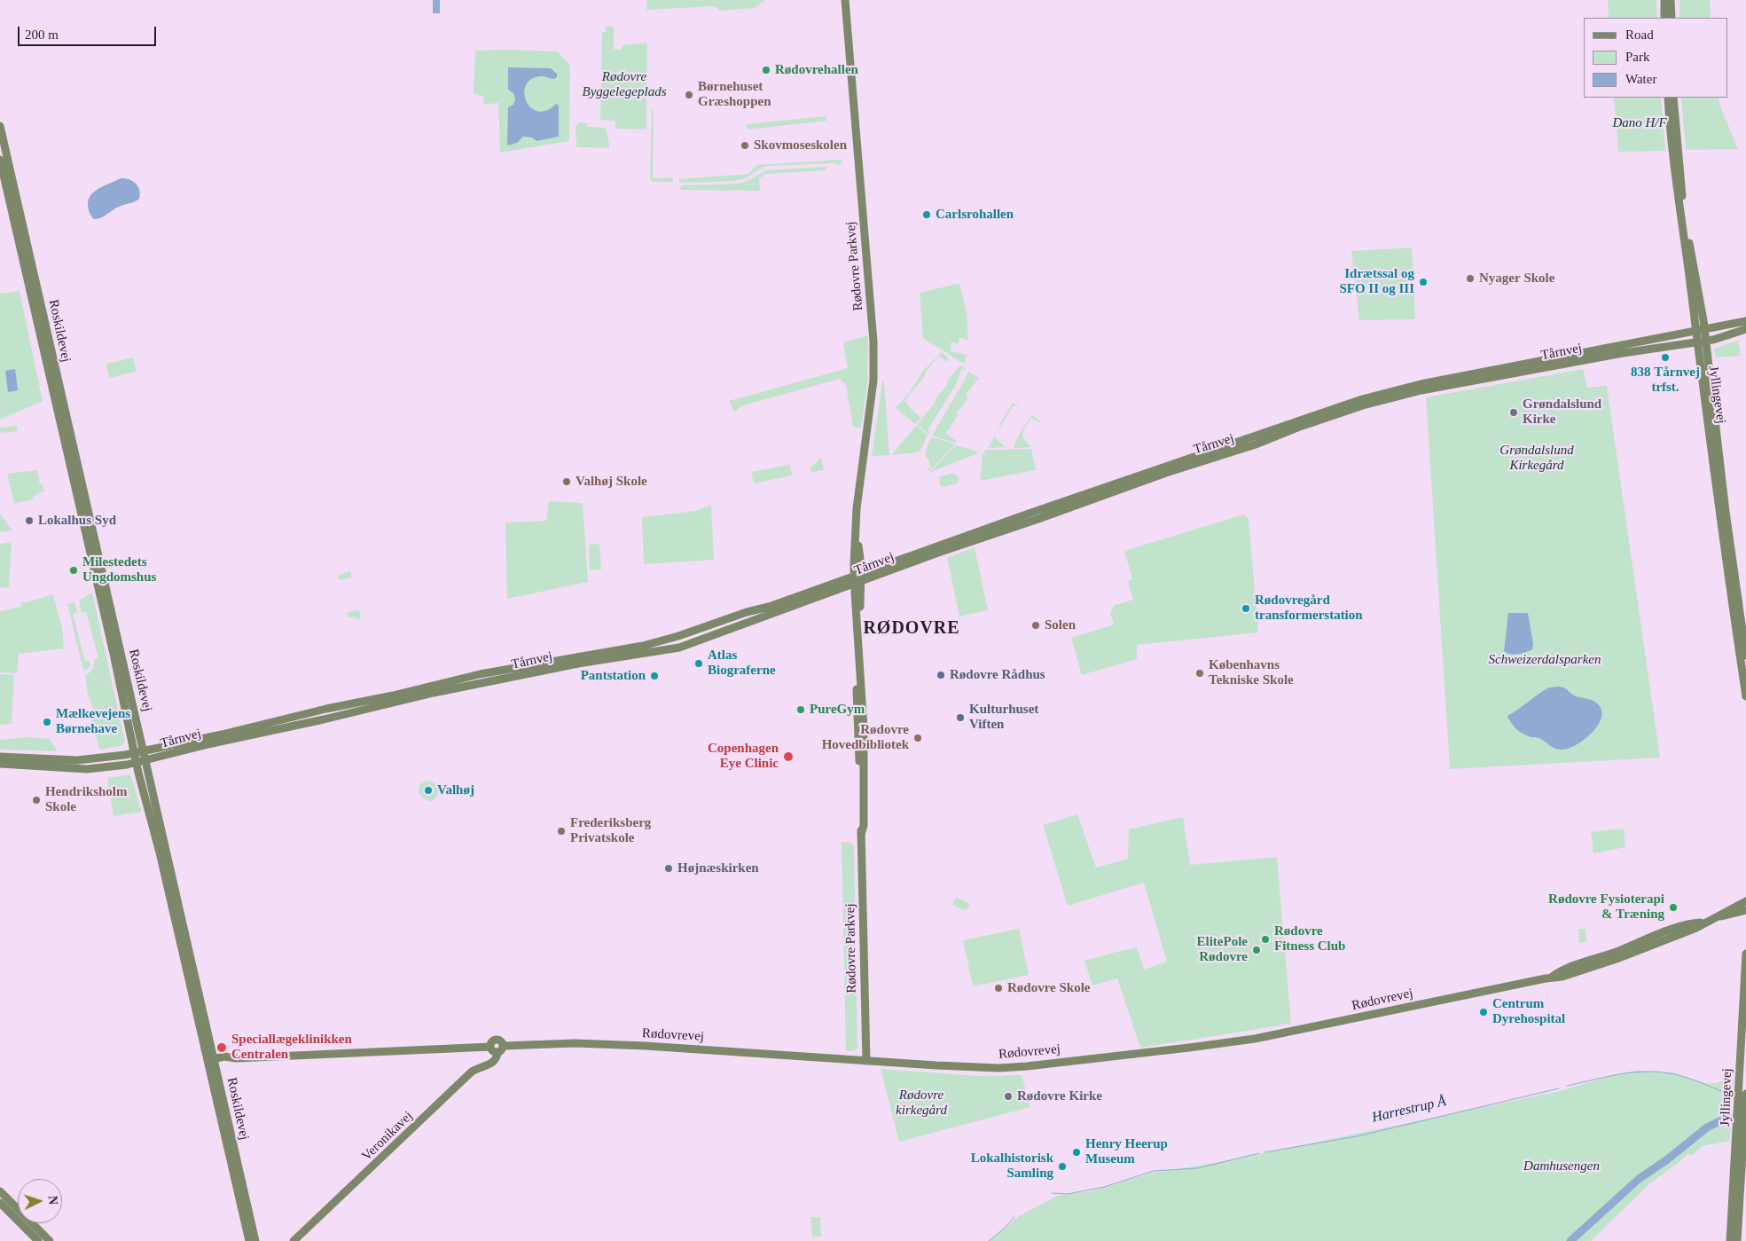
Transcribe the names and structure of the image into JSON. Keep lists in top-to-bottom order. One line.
{"streets":{"street":["Rødovre Parkvej","Roskildevej","Tårnvej","Jyllingevej","Rødovrevej","Veronikavej"]},"crossings":[["Rødovre Parkvej","Tårnvej"],["Rødovre Parkvej","Rødovrevej"],["Roskildevej","Tårnvej"],["Tårnvej","Jyllingevej"],["Rødovrevej","Veronikavej"]],"districts":["RØDOVRE"],"water":["Harrestrup Å"],"parks":["Rødovre Byggelegeplads","Dano H/F","Grøndalslund Kirkegård","Schweizerdalsparken","Rødovre kirkegård","Damhusengen"],"places":["Rødovrehallen","Børnehuset Græshoppen","Skovmoseskolen","Carlsrohallen","Nyager Skole","Idrætssal og SFO II og III","838 Tårnvej trfst.","Grøndalslund Kirke","Valhøj Skole","Lokalhus Syd","Milestedets Ungdomshus","Rødovregård transformerstation","Solen","Atlas Biograferne","Københavns Tekniske Skole","Rødovre Rådhus","Pantstation","PureGym","Kulturhuset Viften","Mælkevejens Børnehave","Rødovre Hovedbibliotek","Copenhagen Eye Clinic","Valhøj","Hendriksholm Skole","Frederiksberg Privatskole","Højnæskirken","Rødovre Fysioterapi & Træning","Rødovre Fitness Club","ElitePole Rødovre","Rødovre Skole","Centrum Dyrehospital","Speciallægeklinikken Centralen","Rødovre Kirke","Henry Heerup Museum","Lokalhistorisk Samling"],"legend":["Road","Park","Water"],"scale_bar":"200 m","north":"right"}
